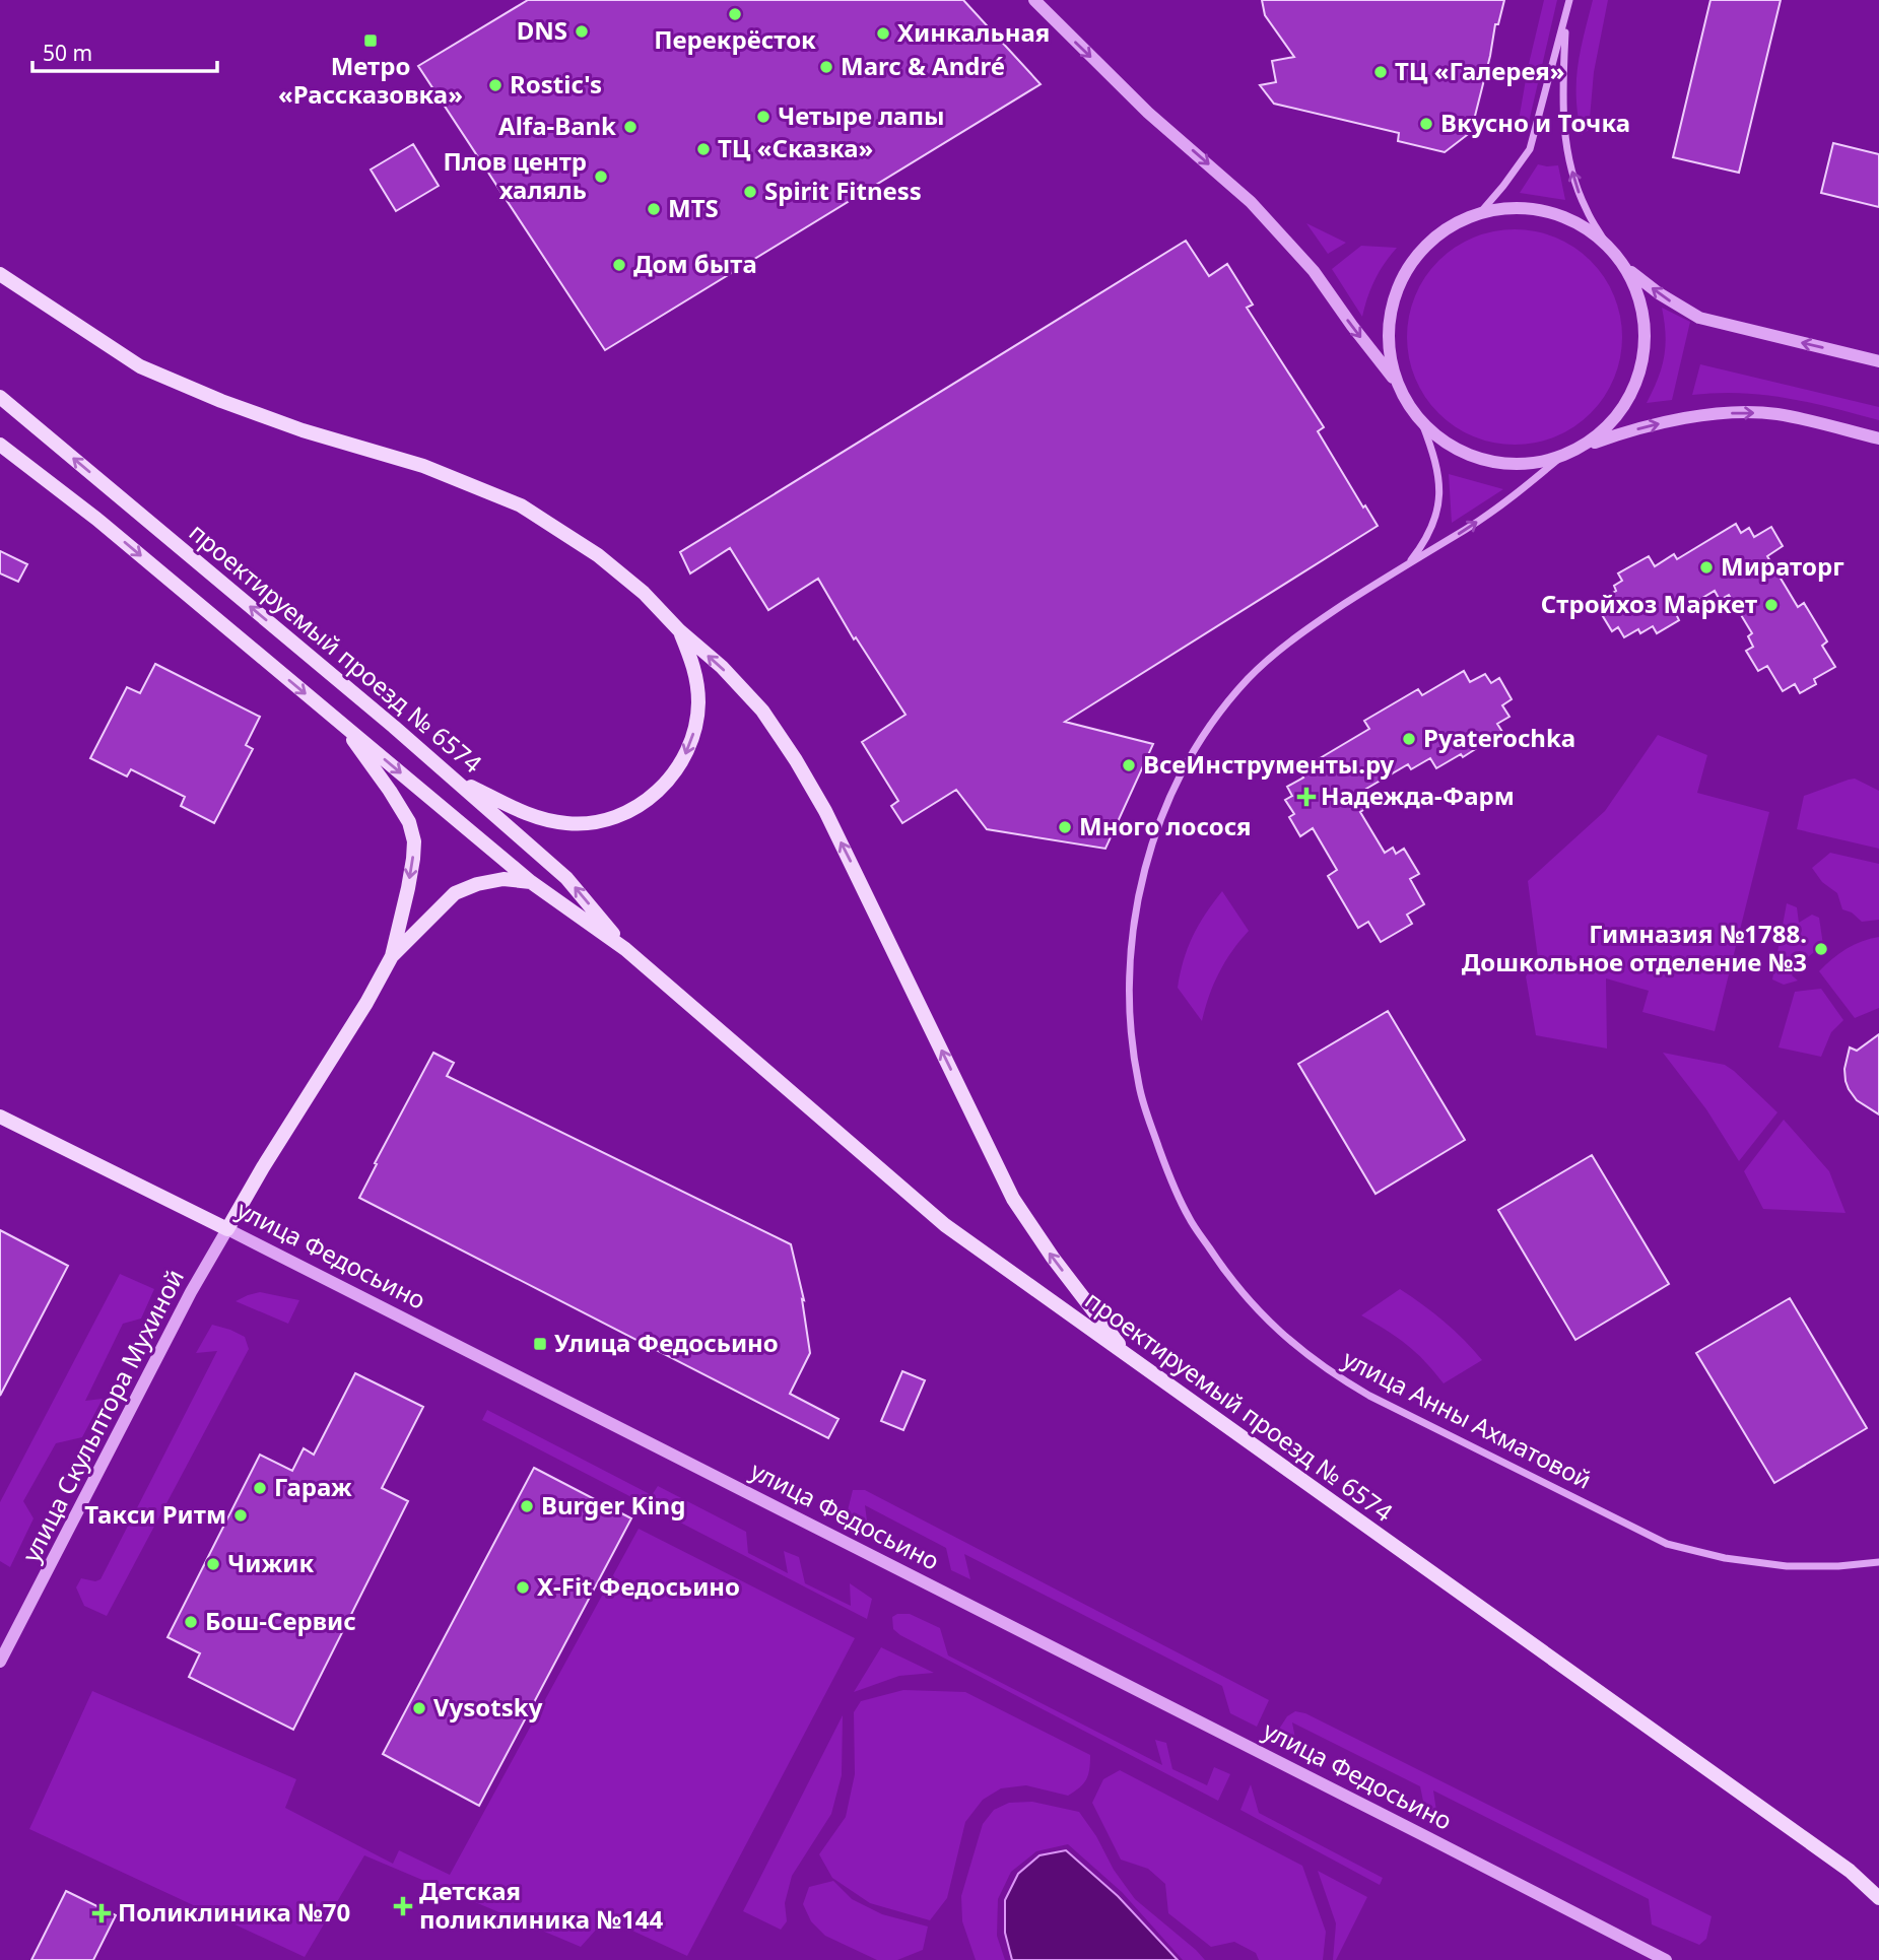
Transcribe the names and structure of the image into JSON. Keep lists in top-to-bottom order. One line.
{"streets":{"main road":["проектируемый проезд № 6574","улица Федосьино"],"street":["улица Скульптора Мухиной","улица Анны Ахматовой"]},"crossings":[["улица Федосьино","улица Скульптора Мухиной"]],"places":{"other":["Перекрёсток","DNS","Хинкальная","Marc & André","ТЦ «Галерея»","Rostic's","Четыре лапы","Вкусно и Точка","Alfa-Bank","ТЦ «Сказка»","Плов центр халяль","Spirit Fitness","MTS","Дом быта","Мираторг","Стройхоз Маркет","Pyaterochka","ВсеИнструменты.ру","Много лосося","Гимназия №1788. Дошкольное отделение №3","Гараж","Burger King","Такси Ритм","Чижик","X-Fit Федосьино","Бош-Сервис","Vysotsky"],"transit":["Метро «Рассказовка»","Улица Федосьино"],"health":["Надежда-Фарм","Детская поликлиника №144","Поликлиника №70"]},"scale_bar":"50 m"}
